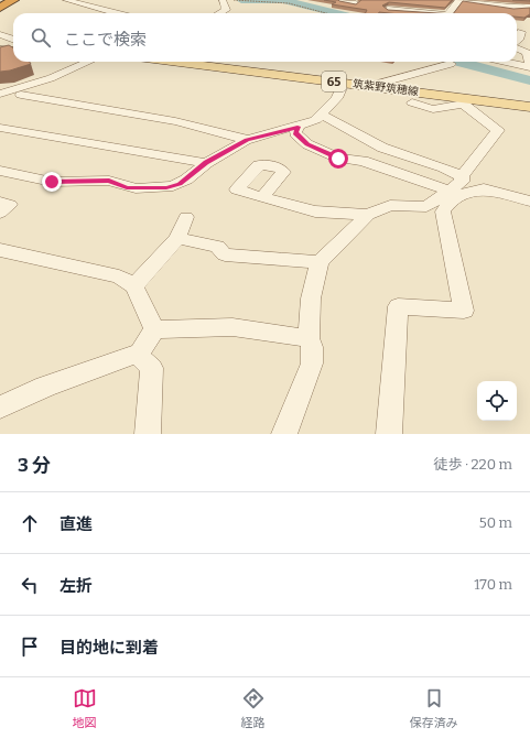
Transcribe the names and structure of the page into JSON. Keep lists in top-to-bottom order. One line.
{"streets":{"main road":["65","筑紫野筑穂線"]},"page":{"search":"ここで検索","heading":["3 分","徒歩 · 220 m"],"list":[["直進","50 m"],["左折","170 m"],"目的地に到着"],"nav":["地図","経路","保存済み"]}}
